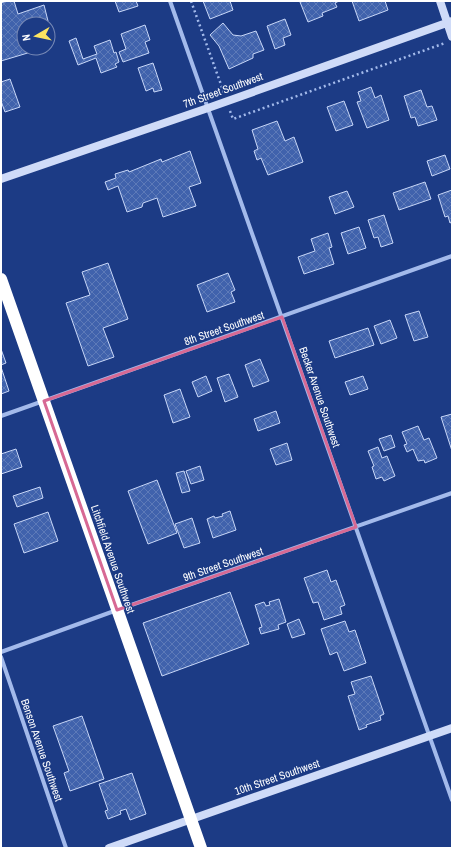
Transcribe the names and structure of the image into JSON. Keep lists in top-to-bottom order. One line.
{"streets":{"highway":["Litchfield Avenue Southwest"],"main road":["7th Street Southwest","10th Street Southwest"],"street":["8th Street Southwest","Becker Avenue Southwest","9th Street Southwest","Benson Avenue Southwest"]},"crossings":[["7th Street Southwest","Becker Avenue Southwest"],["8th Street Southwest","Becker Avenue Southwest"],["8th Street Southwest","Litchfield Avenue Southwest"],["Becker Avenue Southwest","9th Street Southwest"],["Becker Avenue Southwest","10th Street Southwest"],["Litchfield Avenue Southwest","9th Street Southwest"],["Litchfield Avenue Southwest","10th Street Southwest"]],"north":"left"}
